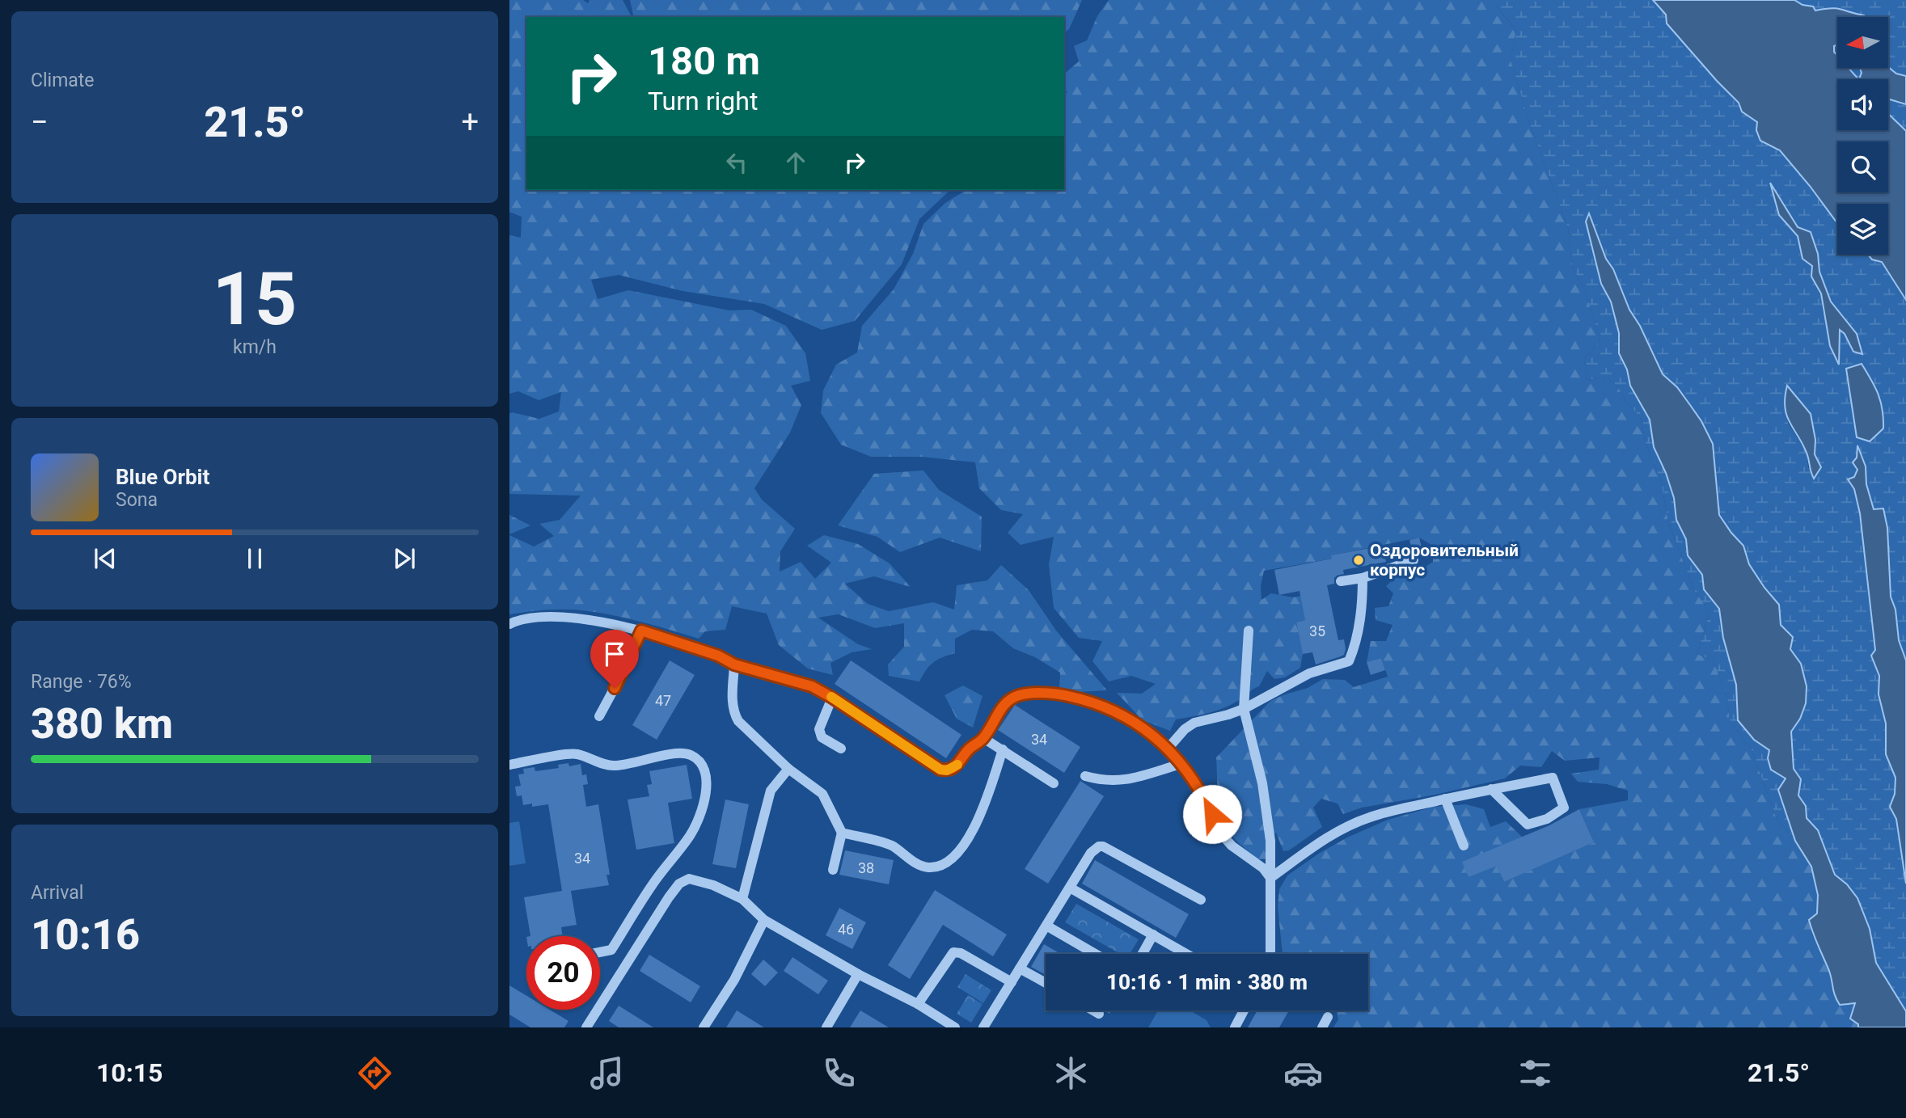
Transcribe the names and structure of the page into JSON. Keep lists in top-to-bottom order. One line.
{"places":["Оздоровительный корпус"],"house_numbers":["35","47","34","34","38","46"],"north":"left","page":{"tile":["Climate",["15","km/h"],["Range · 76%","380 km"],["Arrival","10:16"]],"turn":["180 m","Turn right"],"heat":["−","21.5°","+"],"song":["Blue Orbit","Sona"],"limit":"20","trip":"10:16 · 1 min · 380 m","tabs":["10:15","21.5°"]}}
